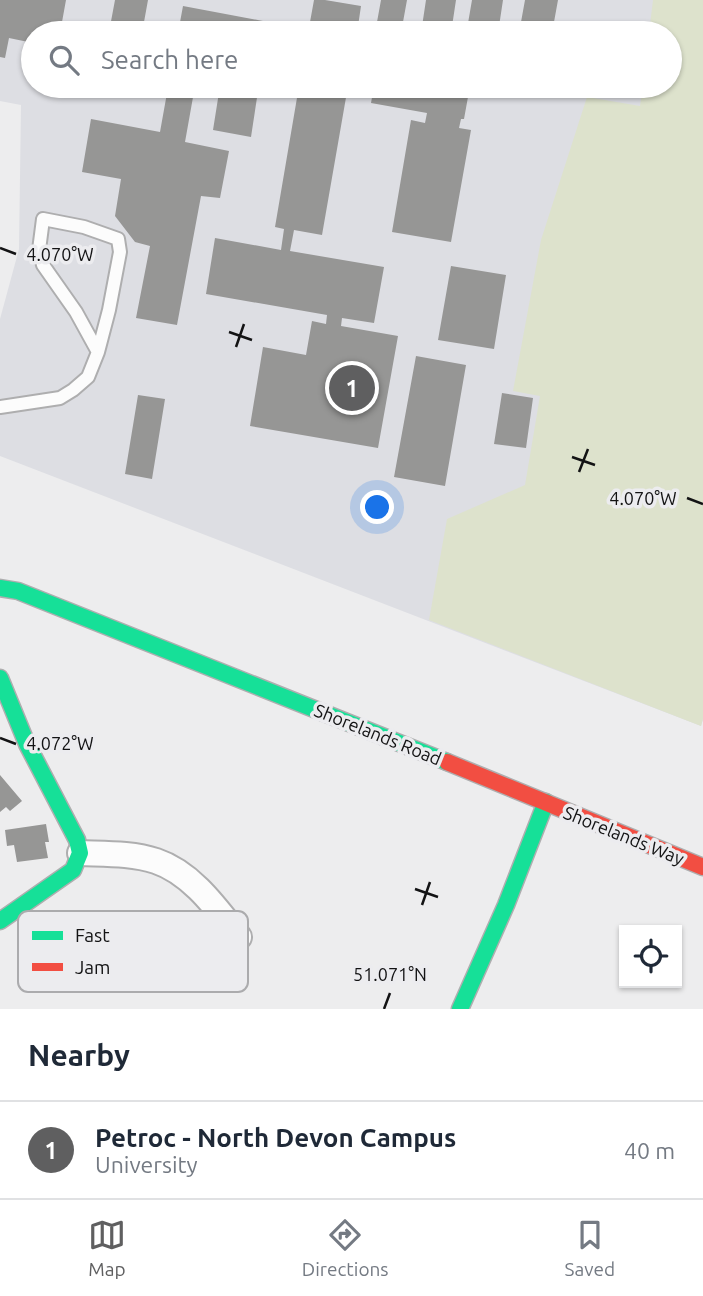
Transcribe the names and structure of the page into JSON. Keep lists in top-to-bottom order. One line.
{"streets":{"street":["Shorelands Road","Shorelands Way"]},"crossings":[["Shorelands Road","Shorelands Way"]],"legend":["Fast","Jam"],"page":{"search":"Search here","pins":"1","heading":"Nearby","list":[{"mark":"1","name":"Petroc - North Devon Campus","note":"University","value":"40 m"}],"nav":["Map","Directions","Saved"]},"coordinates":["4.070°W","4.072°W","51.071°N"]}
